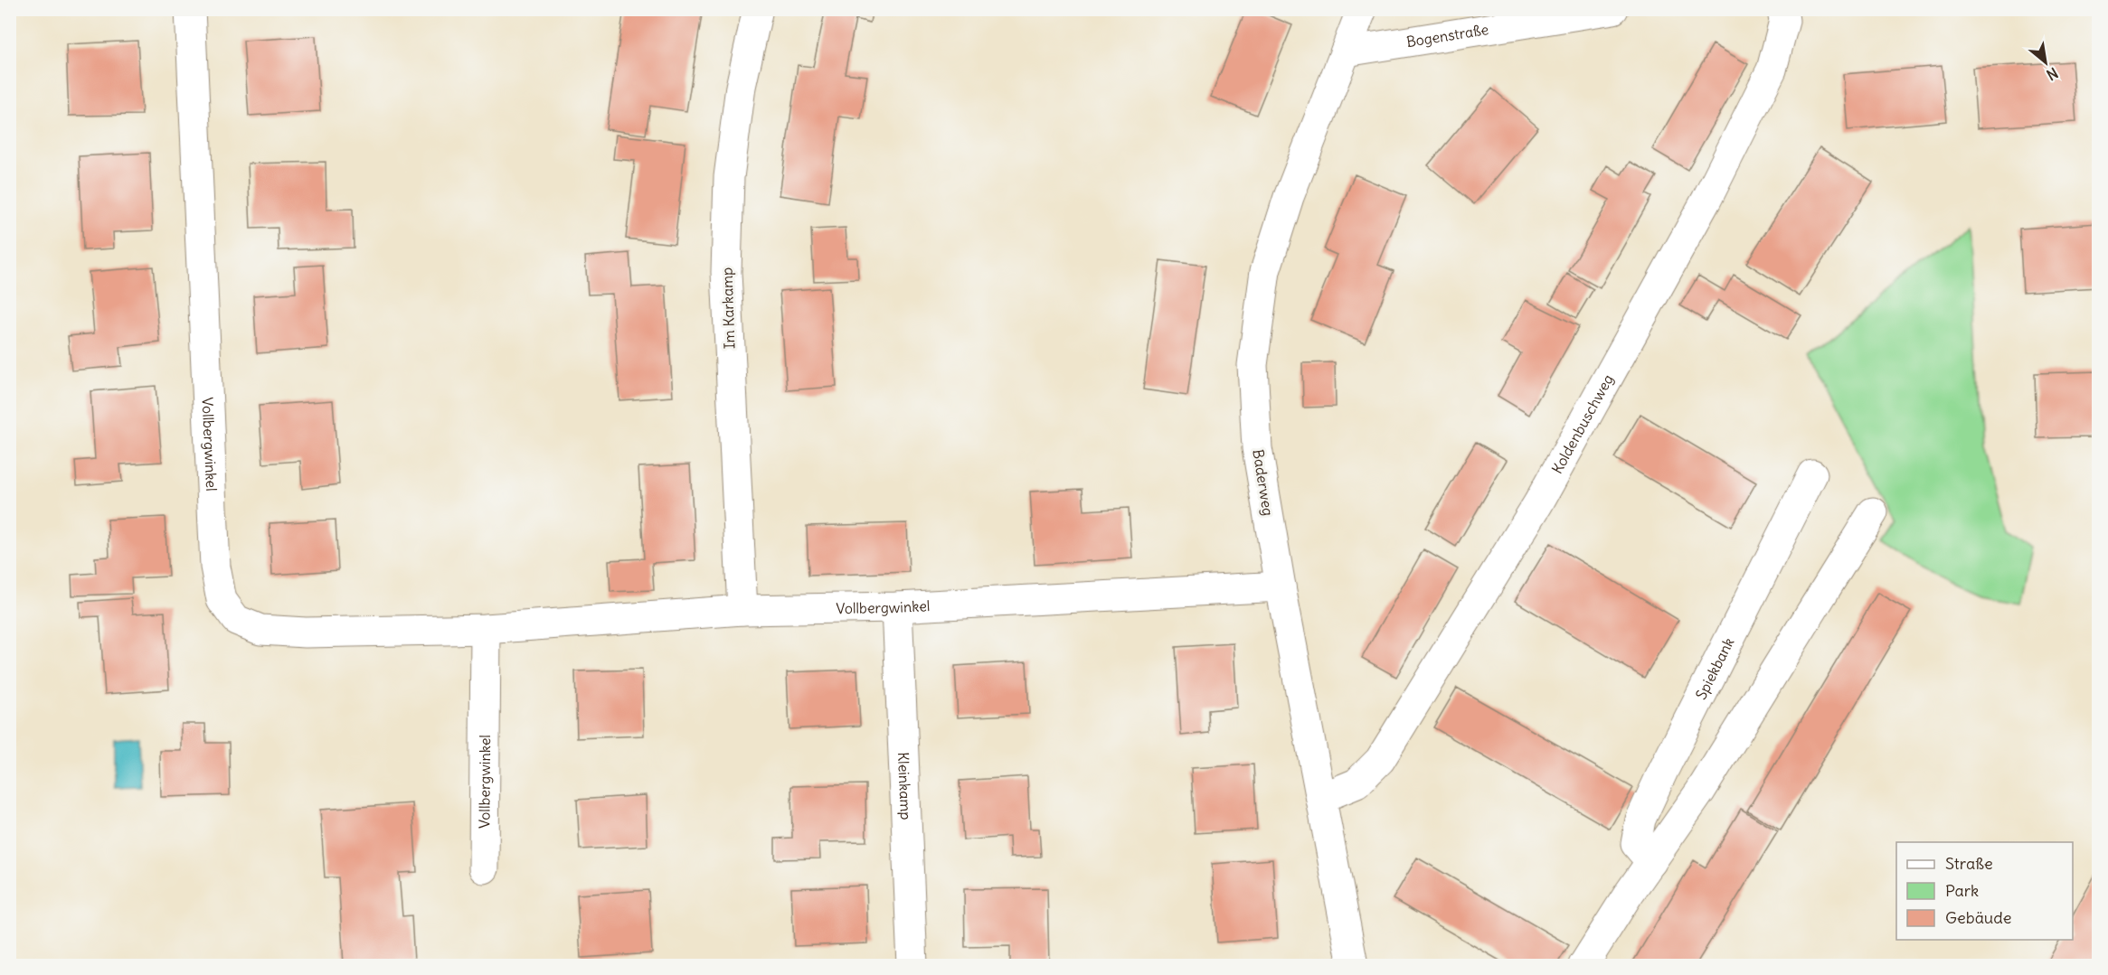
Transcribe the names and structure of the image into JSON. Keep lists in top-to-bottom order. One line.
{"streets":{"street":["Bogenstraße","Im Karkamp","Koldenbuschweg","Vollbergwinkel","Baderweg","Spiekbank","Kleinkamp"]},"crossings":[["Bogenstraße","Baderweg"],["Im Karkamp","Vollbergwinkel"],["Koldenbuschweg","Baderweg"],["Vollbergwinkel","Baderweg"],["Vollbergwinkel","Kleinkamp"]],"legend":["Straße","Park","Gebäude"],"north":"bottom right"}
